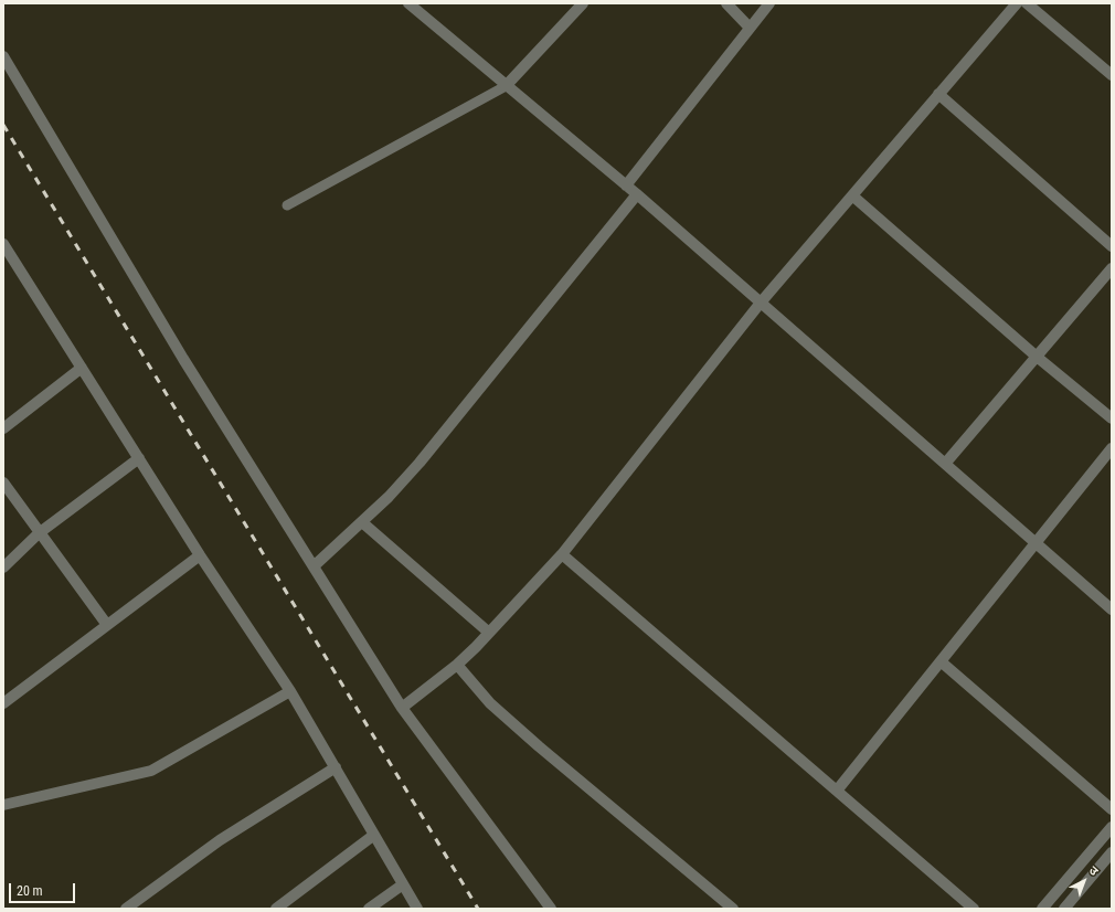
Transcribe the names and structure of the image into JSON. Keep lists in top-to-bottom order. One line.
{"scale_bar":"20 m","north":"top right"}
